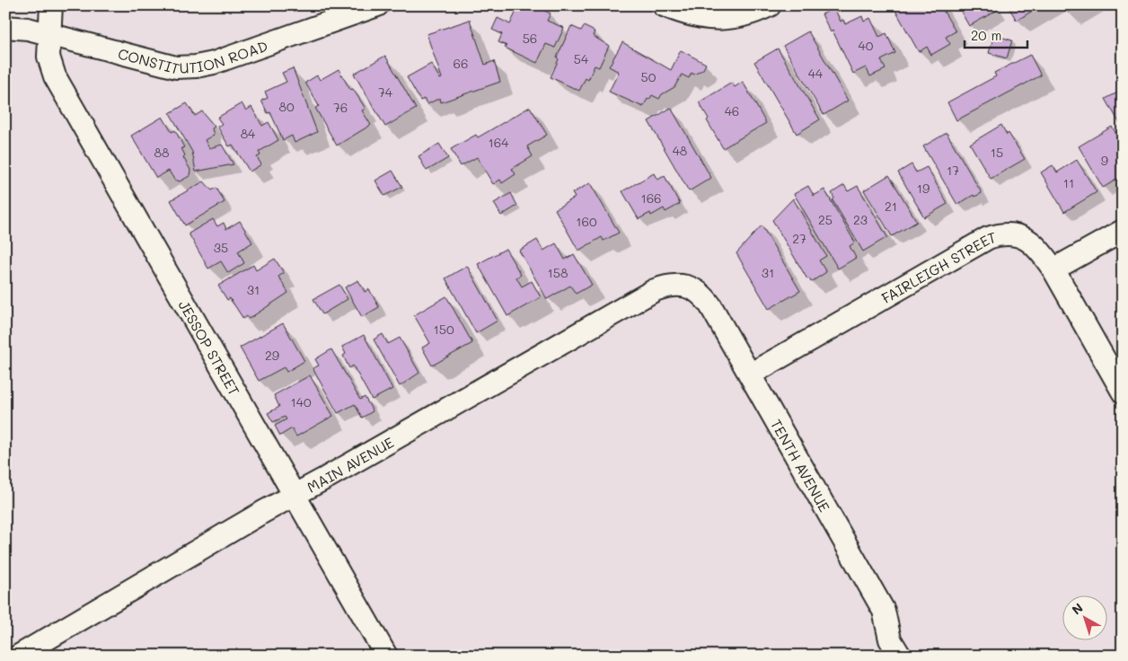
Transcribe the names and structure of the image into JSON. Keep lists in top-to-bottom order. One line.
{"streets":{"street":["CONSTITUTION ROAD","FAIRLEIGH STREET","JESSOP STREET","MAIN AVENUE","TENTH AVENUE"]},"crossings":[["CONSTITUTION ROAD","JESSOP STREET"],["FAIRLEIGH STREET","TENTH AVENUE"],["JESSOP STREET","MAIN AVENUE"],["MAIN AVENUE","TENTH AVENUE"]],"house_numbers":["56","40","54","66","44","50","74","80","76","46","84","164","48","88","15","9","17","11","19","166","21","25","23","160","27","35","158","31","31","150","29","140"],"scale_bar":"20 m","north":"top left"}
